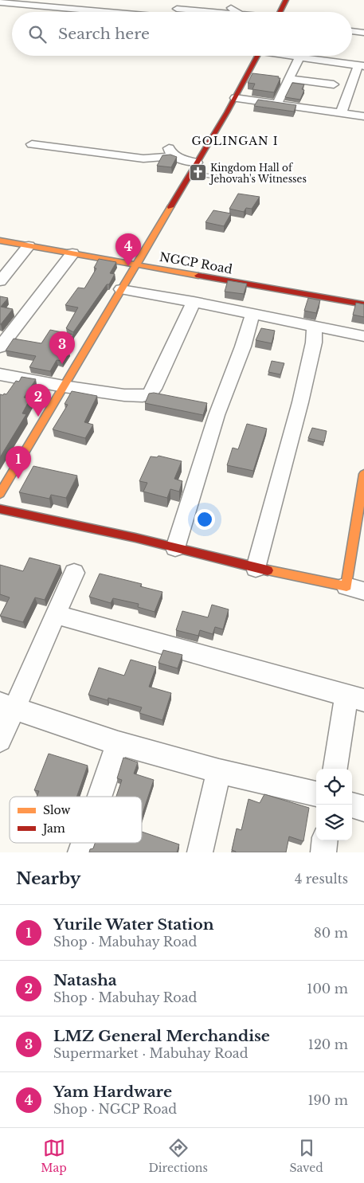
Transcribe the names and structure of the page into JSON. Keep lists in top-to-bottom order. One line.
{"streets":{"street":["NGCP Road"]},"districts":["GOLINGAN I"],"places":{"church":["Kingdom Hall of Jehovah's Witnesses"]},"legend":["Slow","Jam"],"page":{"search":"Search here","pins":["4","3","2","1"],"heading":["Nearby","4 results"],"list":[{"mark":"1","name":"Yurile Water Station","note":"Shop · Mabuhay Road","value":"80 m"},{"mark":"2","name":"Natasha","note":"Shop · Mabuhay Road","value":"100 m"},{"mark":"3","name":"LMZ General Merchandise","note":"Supermarket · Mabuhay Road","value":"120 m"},{"mark":"4","name":"Yam Hardware","note":"Shop · NGCP Road","value":"190 m"}],"nav":["Map","Directions","Saved"]}}
